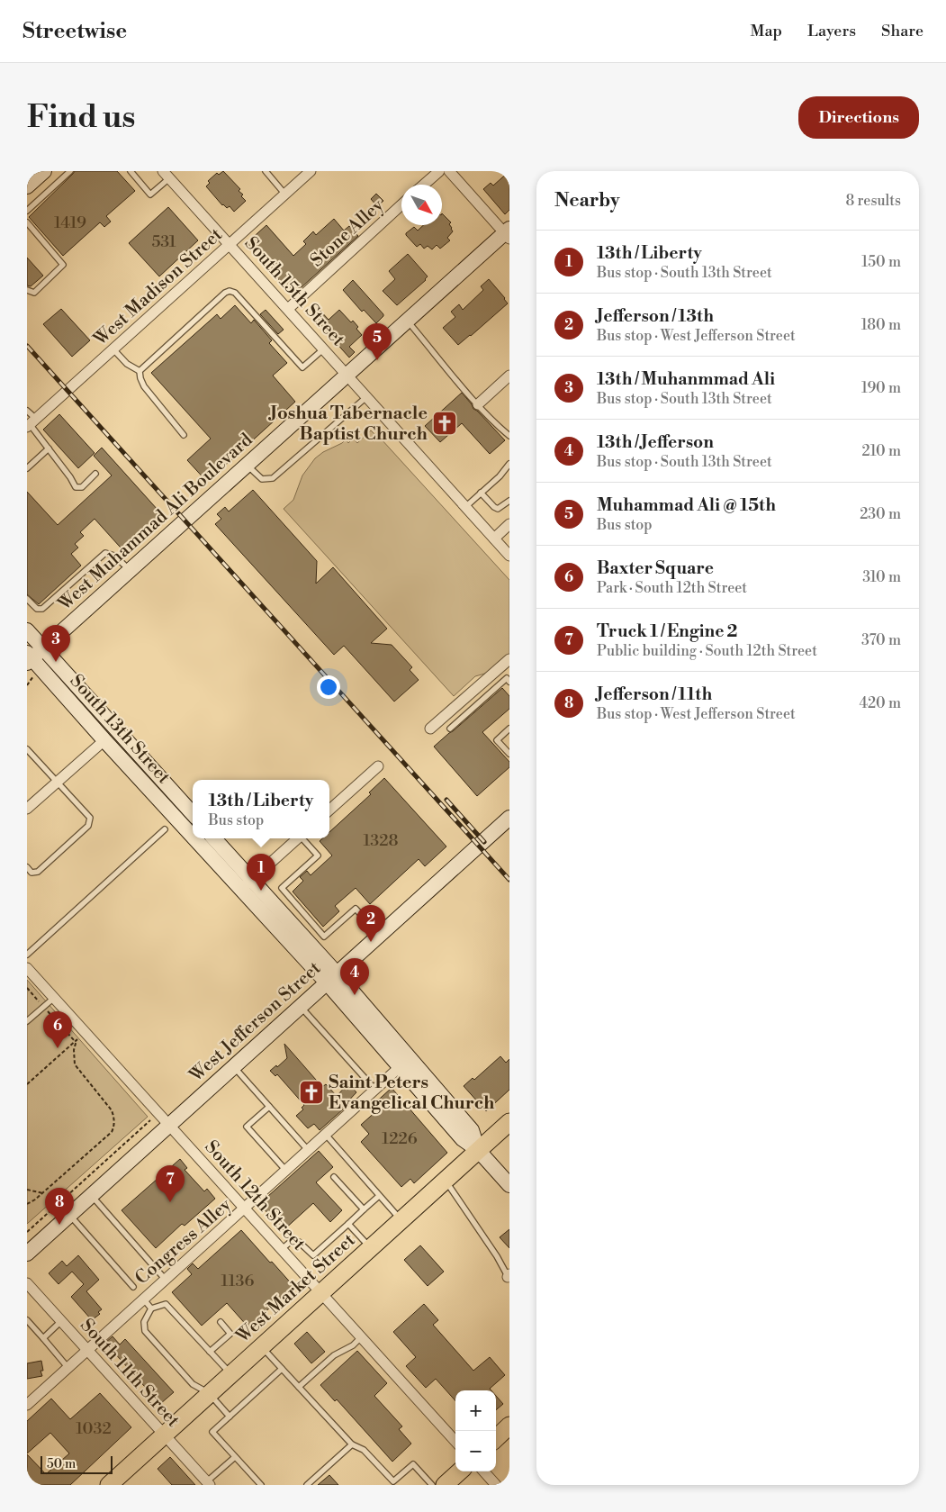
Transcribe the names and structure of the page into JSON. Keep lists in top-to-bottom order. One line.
{"streets":{"main road":["West Market Street"],"street":["Stone Alley","West Madison Street","South 15th Street","West Muhammad Ali Boulevard","South 13th Street","West Jefferson Street","South 12th Street","Congress Alley","South 11th Street"]},"crossings":[["Stone Alley","South 15th Street"],["West Madison Street","South 15th Street"],["South 15th Street","West Muhammad Ali Boulevard"],["West Muhammad Ali Boulevard","South 13th Street"],["South 13th Street","West Jefferson Street"],["South 13th Street","Congress Alley"],["South 13th Street","West Market Street"],["West Jefferson Street","South 12th Street"],["South 12th Street","Congress Alley"],["South 12th Street","West Market Street"],["Congress Alley","South 11th Street"],["West Market Street","South 11th Street"]],"places":{"church":["Joshua Tabernacle Baptist Church","Saint Peters Evangelical Church"]},"house_numbers":["1419","531","1328","1226","1136","1032"],"scale_bar":"50 m","north":"bottom right","page":{"header":"Streetwise","nav":["Map","Layers","Share"],"buttons":"Directions","title":"Find us","heading":["Nearby","8 results"],"list":[{"mark":"1","name":"13th / Liberty","note":"Bus stop · South 13th Street","value":"150 m"},{"mark":"2","name":"Jefferson / 13th","note":"Bus stop · West Jefferson Street","value":"180 m"},{"mark":"3","name":"13th / Muhanmmad Ali","note":"Bus stop · South 13th Street","value":"190 m"},{"mark":"4","name":"13th / Jefferson","note":"Bus stop · South 13th Street","value":"210 m"},{"mark":"5","name":"Muhammad Ali @ 15th","note":"Bus stop","value":"230 m"},{"mark":"6","name":"Baxter Square","note":"Park · South 12th Street","value":"310 m"},{"mark":"7","name":"Truck 1 / Engine 2","note":"Public building · South 12th Street","value":"370 m"},{"mark":"8","name":"Jefferson / 11th","note":"Bus stop · West Jefferson Street","value":"420 m"}],"pins":["5","3","1","2","4","6","7","8"],"popup":["13th / Liberty","Bus stop"],"map_buttons":["+","−"],"scale":"50 m"}}
